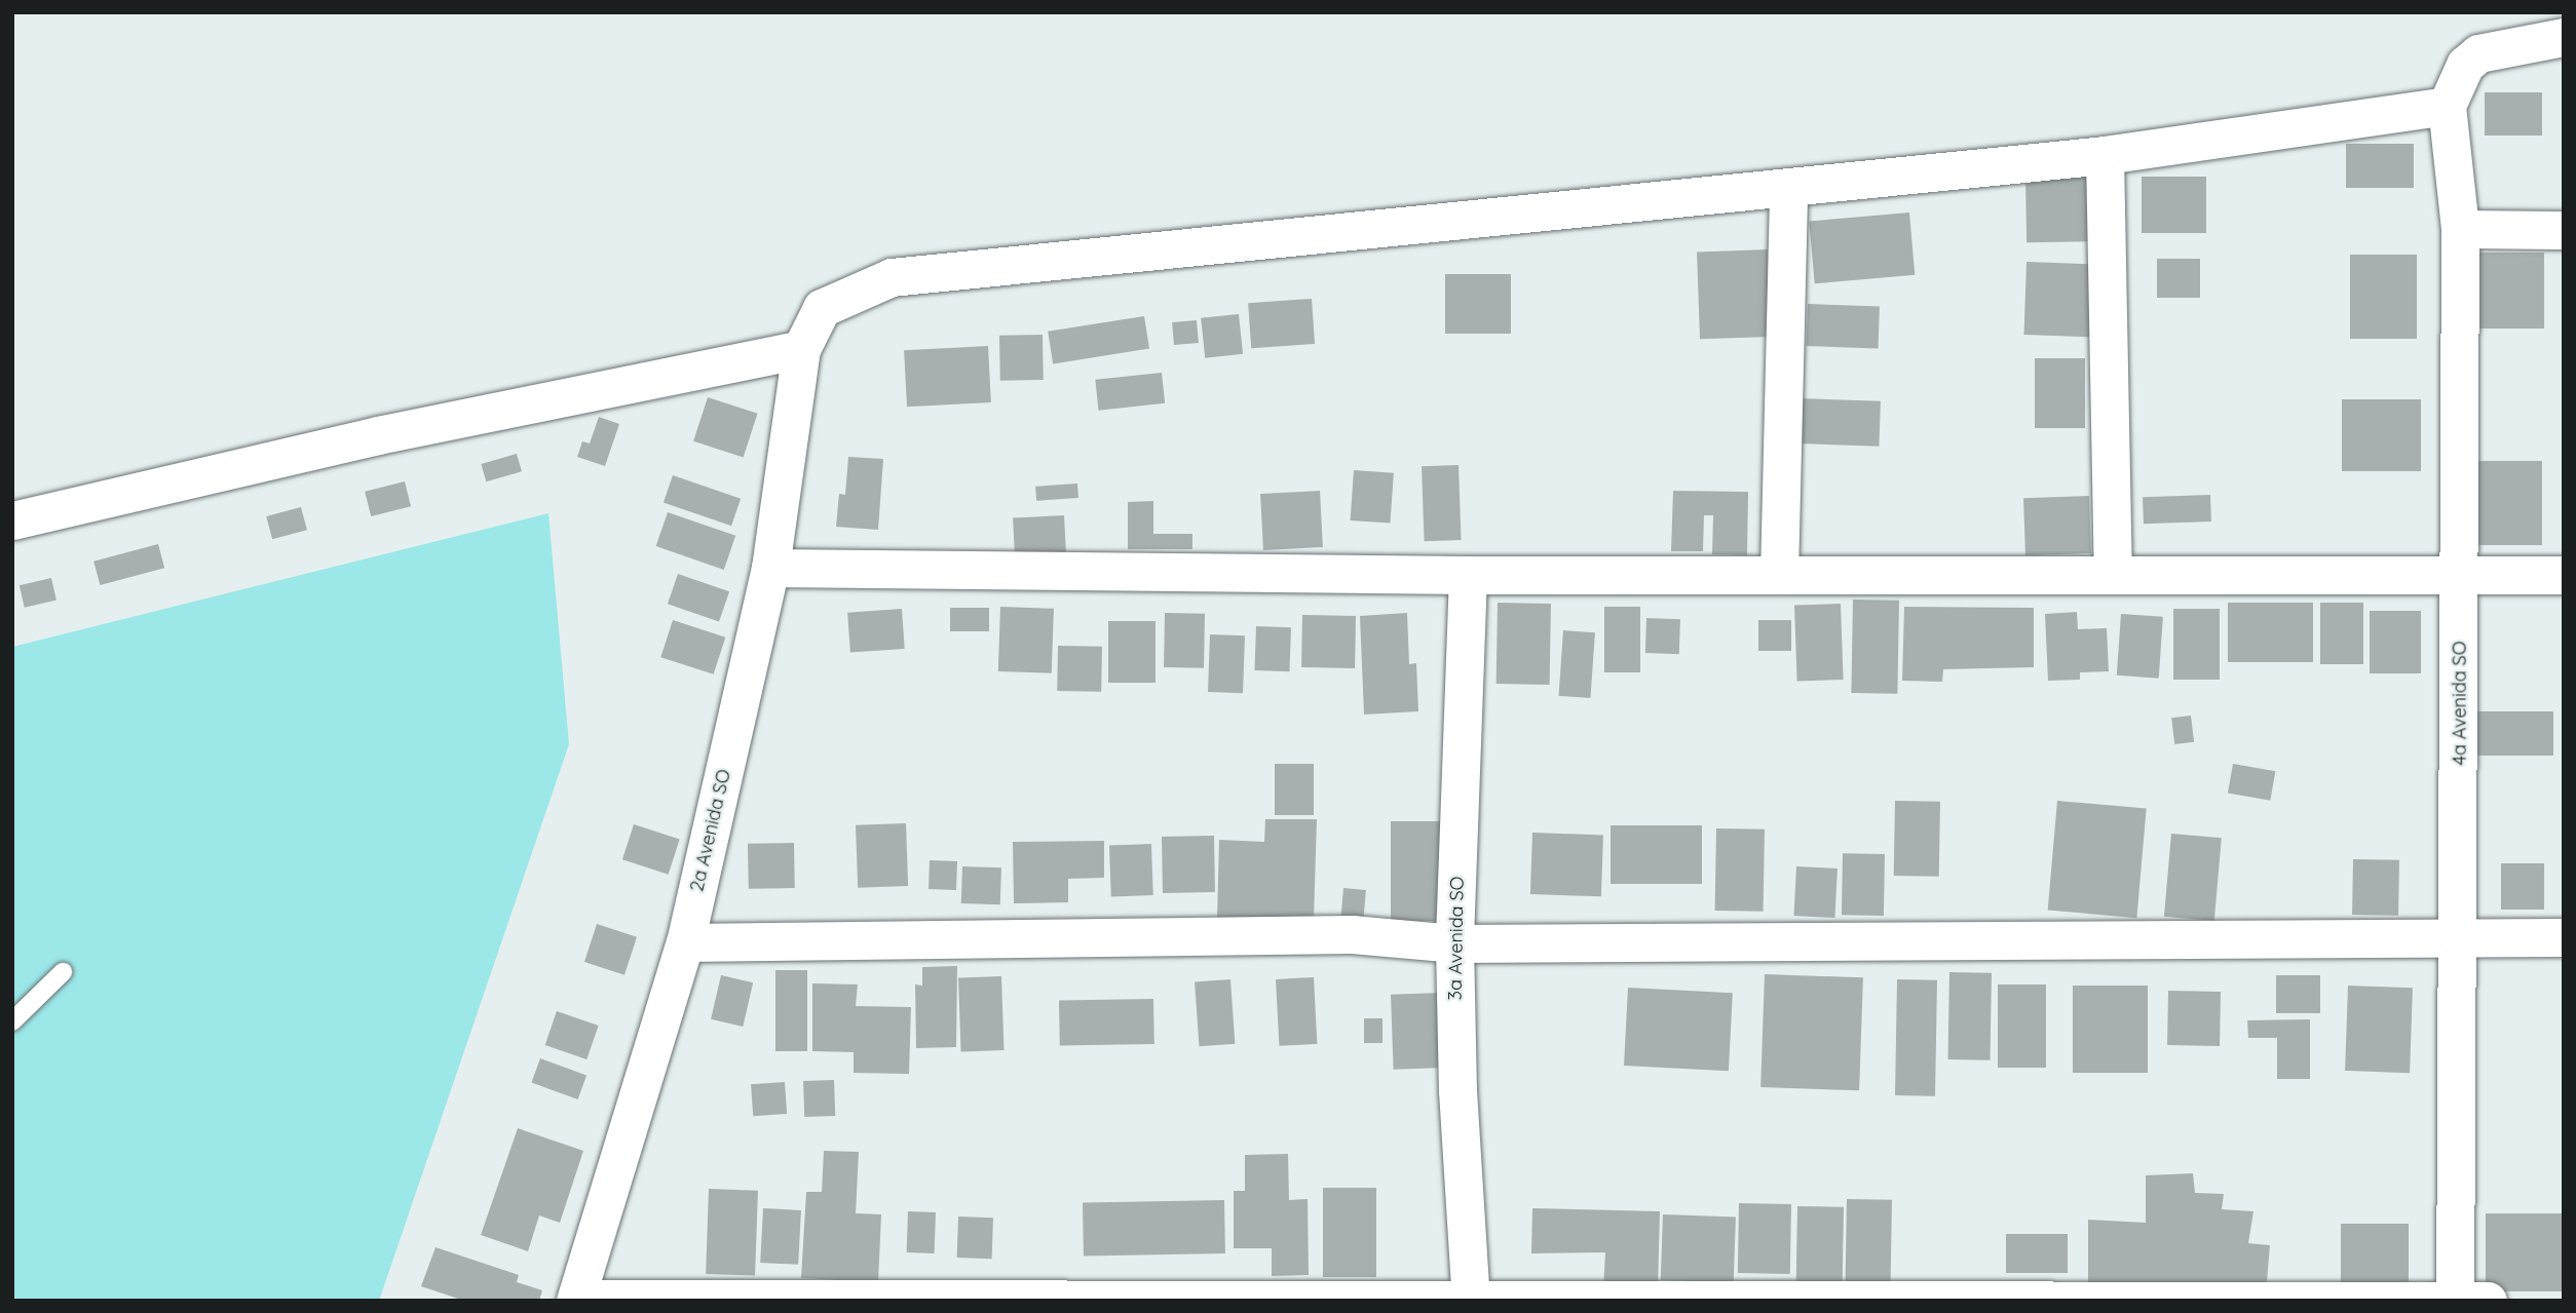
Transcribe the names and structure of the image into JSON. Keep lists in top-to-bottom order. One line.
{"streets":{"street":["4a Avenida SO","2a Avenida SO","3a Avenida SO"]},"crossings":[["4a Avenida SO","2a Avenida SO"]]}
